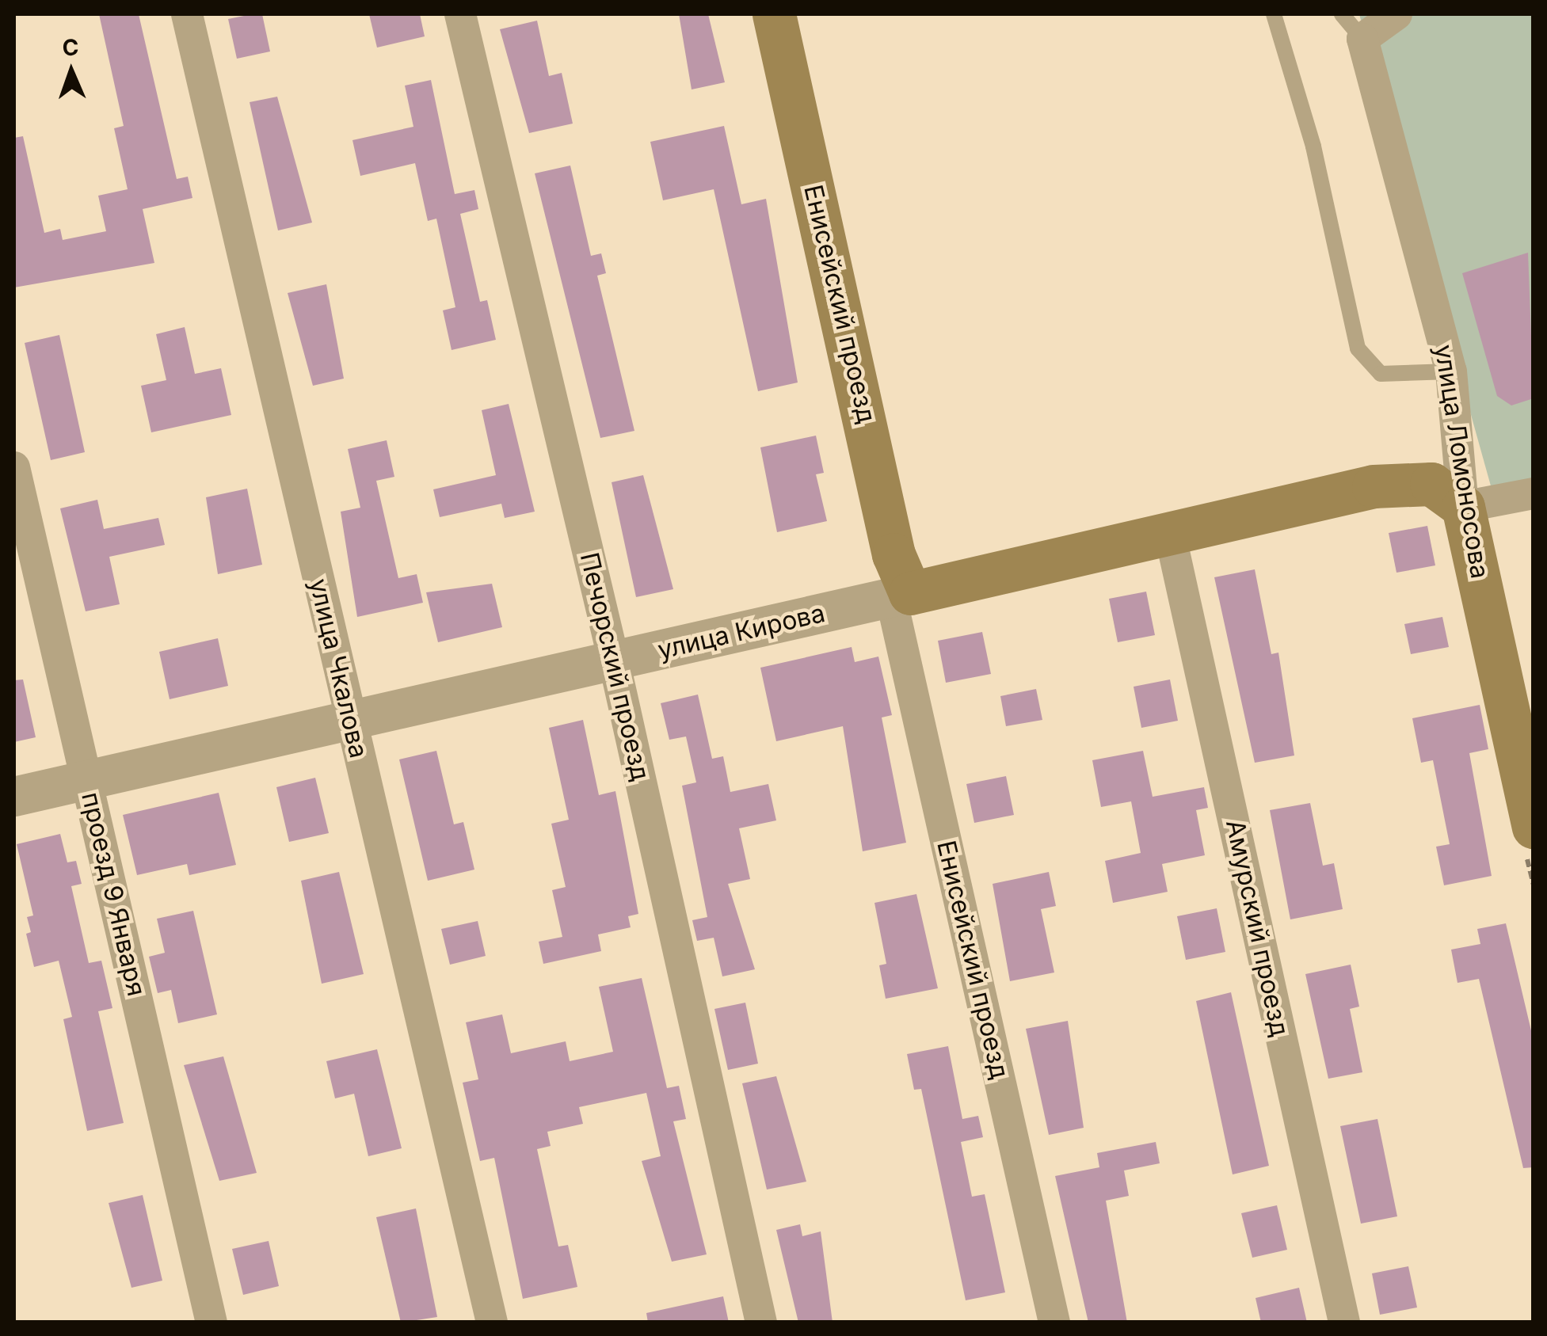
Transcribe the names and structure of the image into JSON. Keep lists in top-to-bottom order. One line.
{"streets":{"main road":["Енисейский проезд","улица Ломоносова","улица Кирова"],"street":["Печорский проезд","улица Чкалова","проезд 9 Января","Амурский проезд"]},"crossings":[["Енисейский проезд","улица Кирова"],["улица Ломоносова","улица Кирова"],["улица Кирова","Печорский проезд"],["улица Кирова","улица Чкалова"],["улица Кирова","проезд 9 Января"],["улица Кирова","Амурский проезд"]],"north":"top"}
